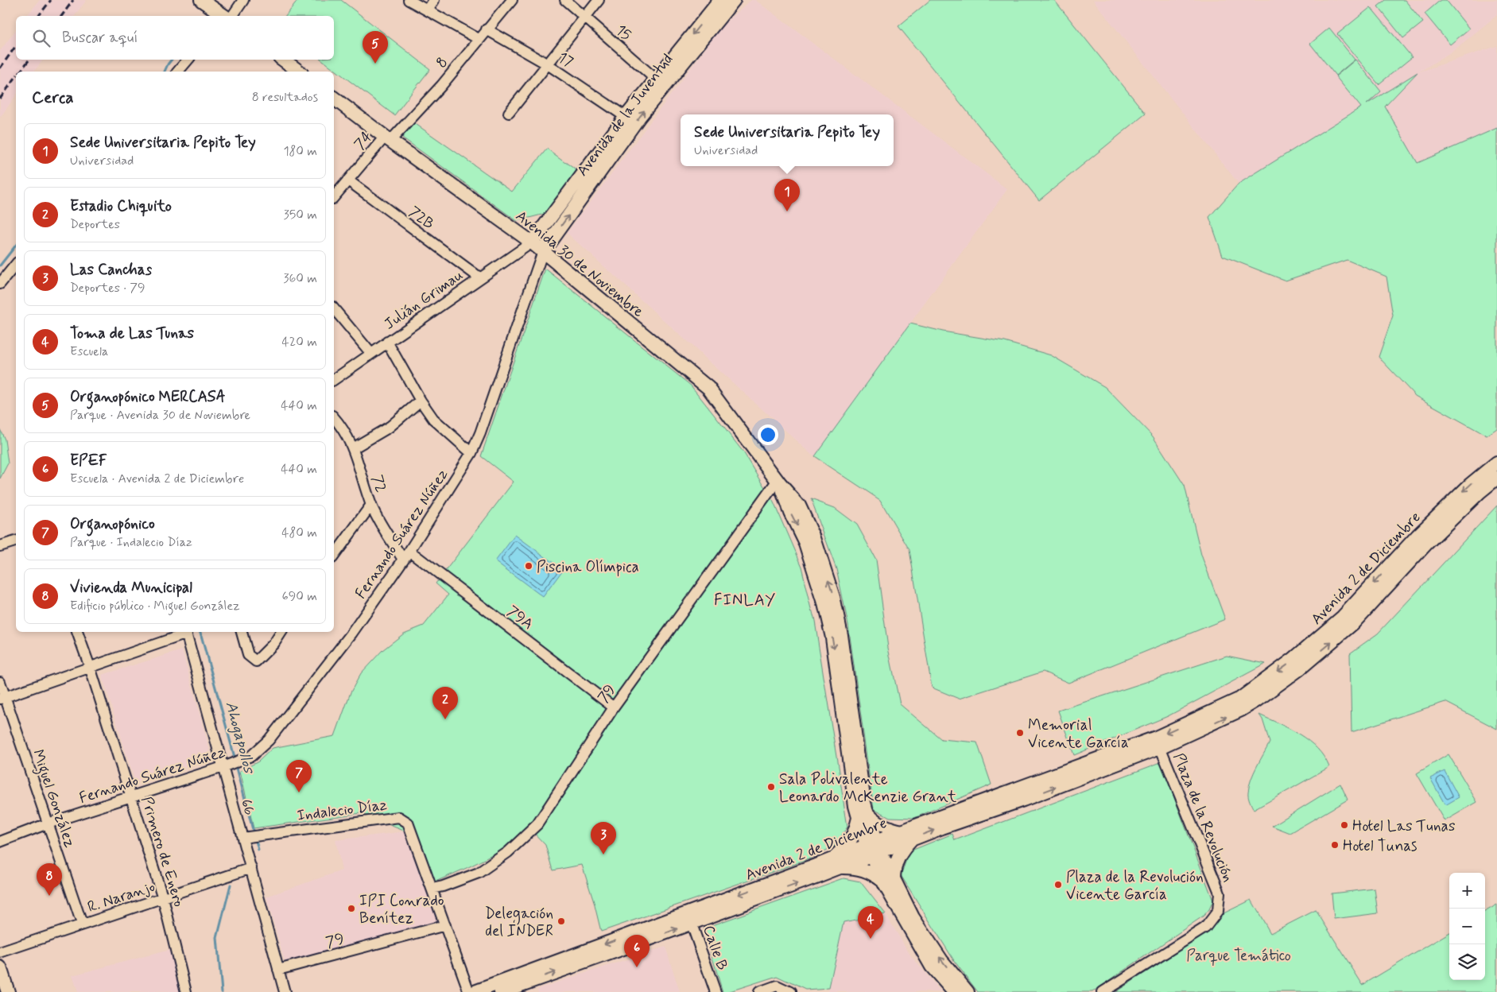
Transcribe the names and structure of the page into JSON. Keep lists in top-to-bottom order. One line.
{"streets":{"main road":["Avenida de la Juventud","Avenida 30 de Noviembre","Avenida 2 de Diciembre"],"street":["15","17","8","74","72B","Julián Grimau","72","Fernando Suárez Núñez","79A","79","Miguel González","66","Indalecio Díaz","Plaza de la Revolución","Primero de Enero","R. Naranjo","Calle B"]},"crossings":[["15","Avenida de la Juventud"],["17","8"],["17","Avenida de la Juventud"],["8","74"],["8","Avenida 30 de Noviembre"],["Avenida de la Juventud","Avenida 30 de Noviembre"],["Avenida de la Juventud","Julián Grimau"],["Avenida de la Juventud","Fernando Suárez Núñez"],["74","72B"],["74","Avenida 30 de Noviembre"],["72B","Julián Grimau"],["Avenida 30 de Noviembre","Julián Grimau"],["Avenida 30 de Noviembre","Fernando Suárez Núñez"],["Avenida 30 de Noviembre","Avenida 2 de Diciembre"],["Avenida 30 de Noviembre","79"],["72","Fernando Suárez Núñez"],["72","79A"],["Fernando Suárez Núñez","79A"],["Fernando Suárez Núñez","Miguel González"],["Fernando Suárez Núñez","66"],["Fernando Suárez Núñez","Primero de Enero"],["Avenida 2 de Diciembre","Plaza de la Revolución"],["Avenida 2 de Diciembre","Calle B"],["79A","79"],["79","66"],["79","Indalecio Díaz"],["Miguel González","R. Naranjo"],["66","Indalecio Díaz"],["66","R. Naranjo"],["Primero de Enero","R. Naranjo"]],"districts":["FINLAY"],"water":["Ahogapollos"],"parks":["Parque Temático"],"places":["Piscina Olímpica","Memorial Vicente García","Sala Polivalente Leonardo McKenzie Grant","Hotel Las Tunas","Hotel Tunas","Plaza de la Revolución Vicente García","IPI Conrado Benítez","Delegación del INDER"],"page":{"search":"Buscar aquí","pins":["5","1","2","7","3","8","4","6"],"heading":["Cerca","8 resultados"],"popup":["Sede Universitaria Pepito Tey","Universidad"],"list":[{"mark":"1","name":"Sede Universitaria Pepito Tey","note":"Universidad","value":"180 m"},{"mark":"2","name":"Estadio Chiquito","note":"Deportes","value":"350 m"},{"mark":"3","name":"Las Canchas","note":"Deportes · 79","value":"360 m"},{"mark":"4","name":"Toma de Las Tunas","note":"Escuela","value":"420 m"},{"mark":"5","name":"Organopónico MERCASA","note":"Parque · Avenida 30 de Noviembre","value":"440 m"},{"mark":"6","name":"EPEF","note":"Escuela · Avenida 2 de Diciembre","value":"440 m"},{"mark":"7","name":"Organopónico","note":"Parque · Indalecio Díaz","value":"480 m"},{"mark":"8","name":"Vivienda Municipal","note":"Edificio público · Miguel González","value":"690 m"}],"map_buttons":["+","−"]}}
